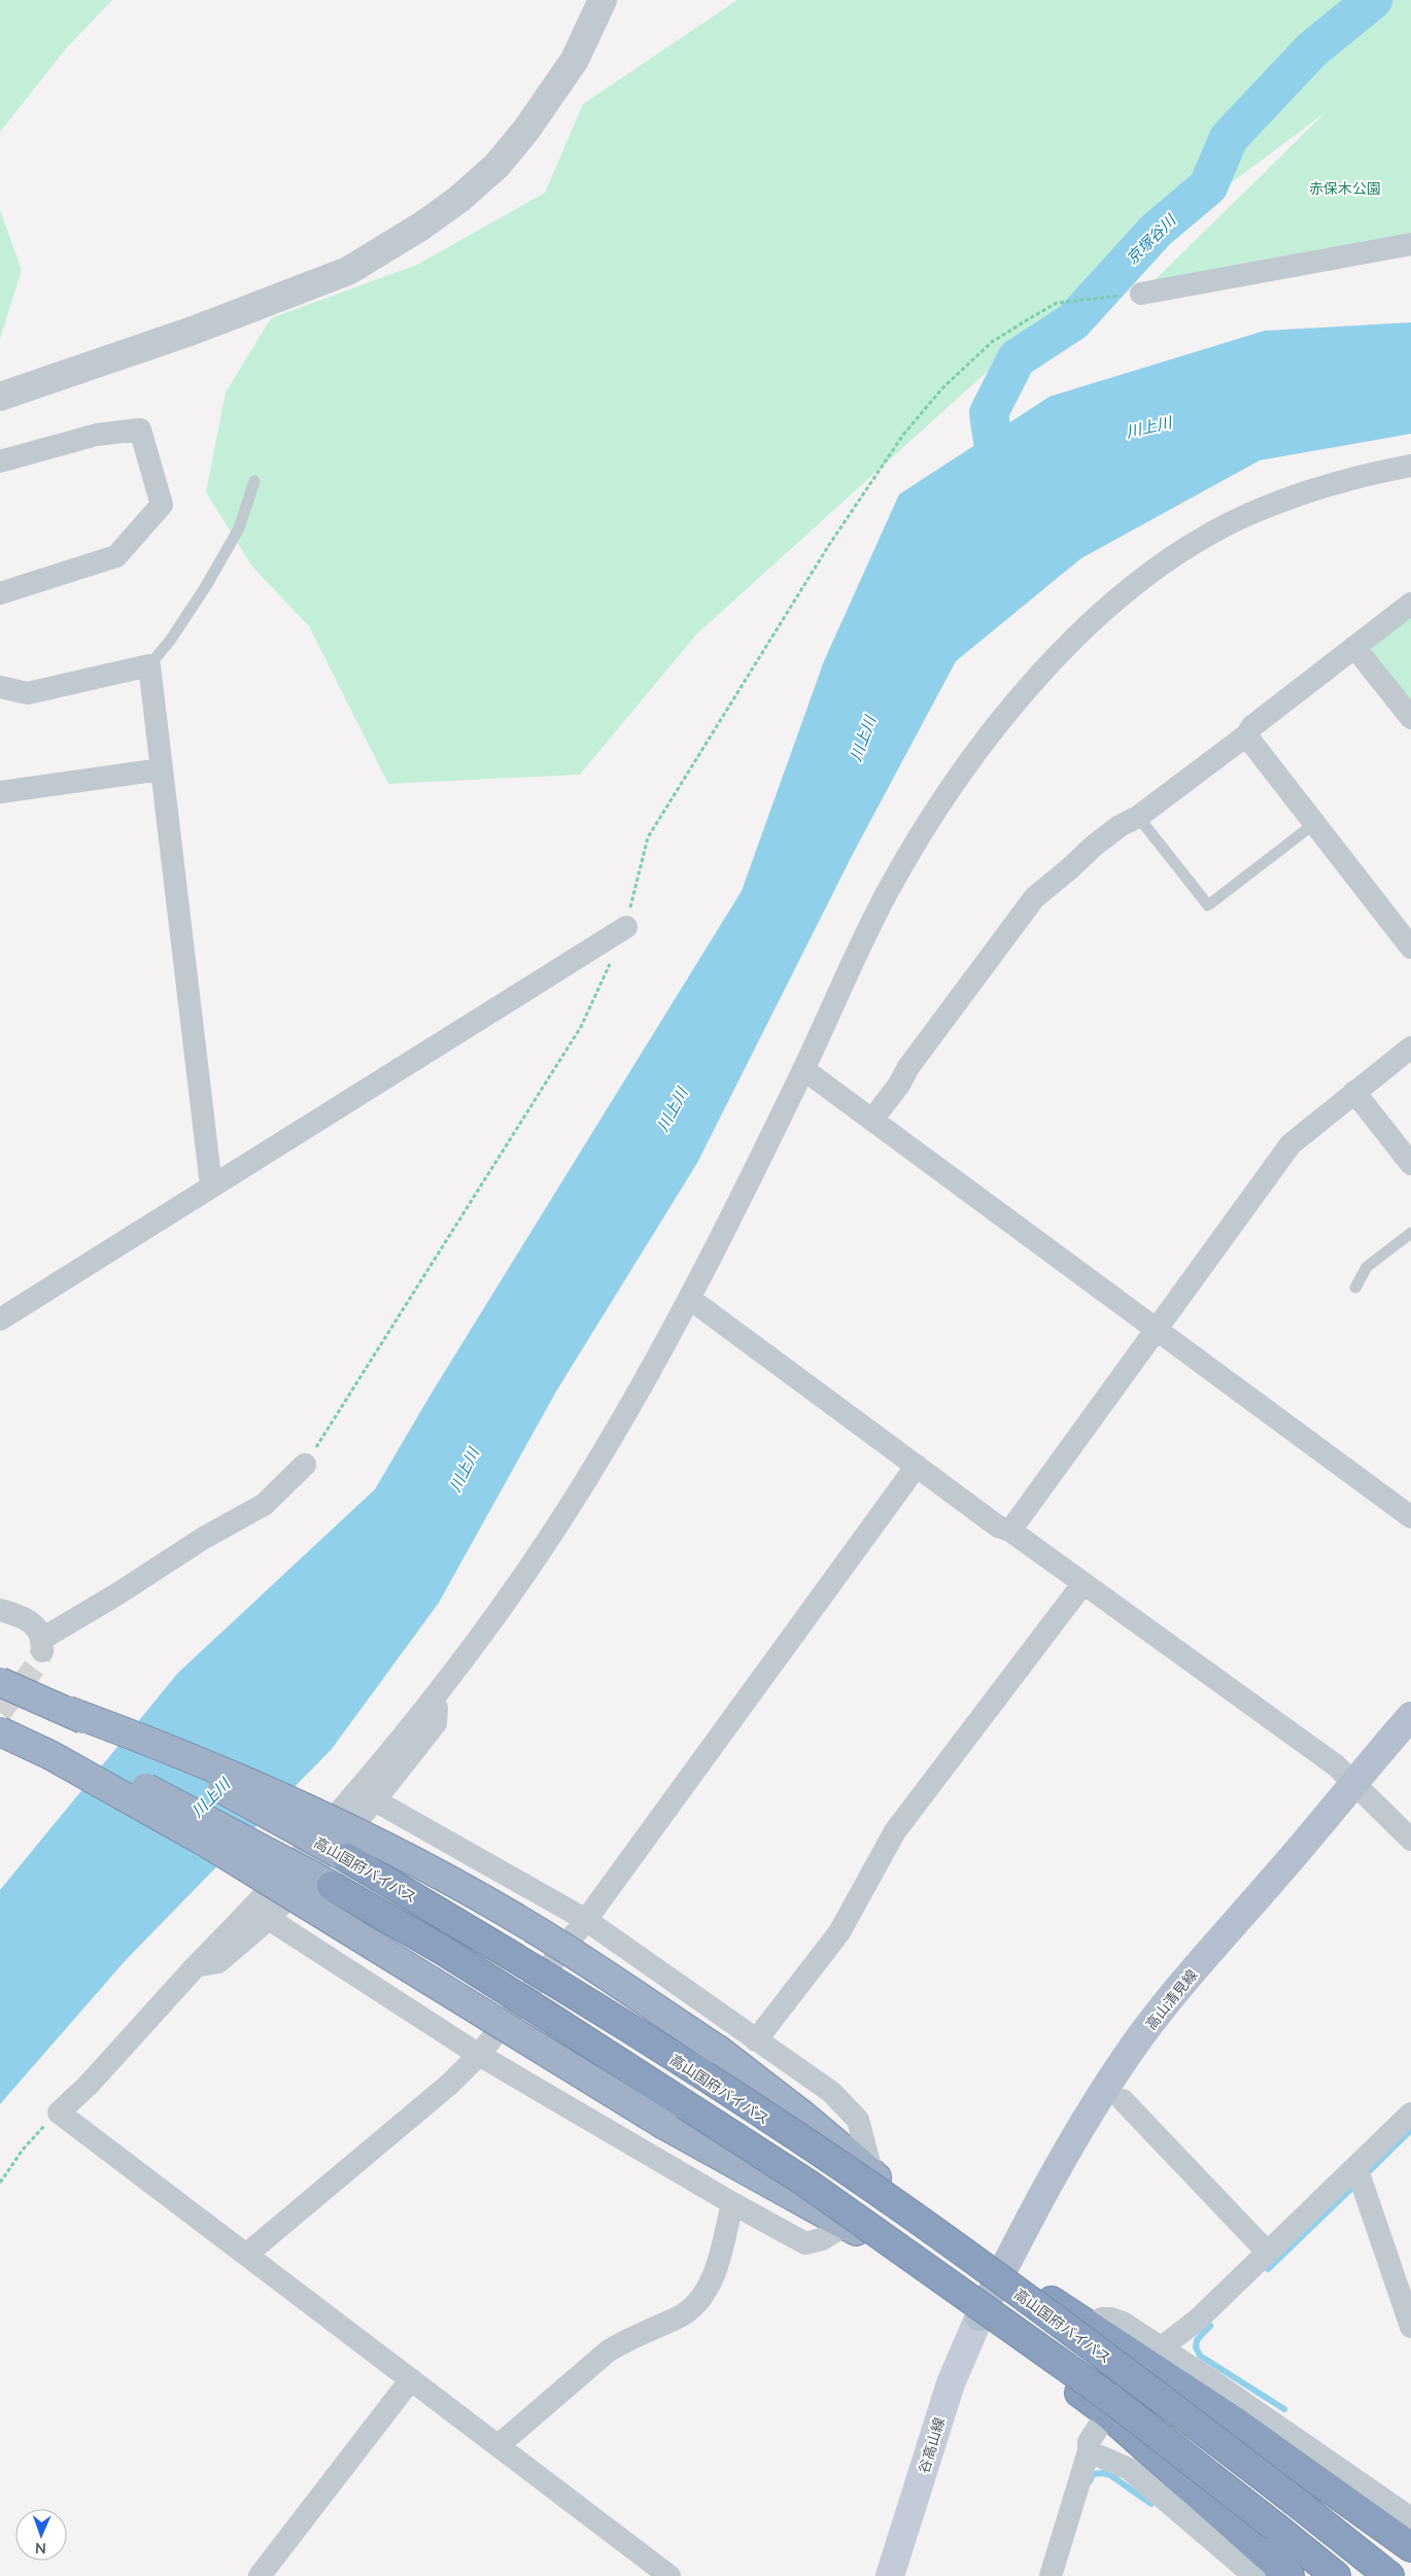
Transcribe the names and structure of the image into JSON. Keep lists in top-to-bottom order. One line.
{"streets":{"highway":["高山国府バイパス"],"main road":["高山清見線","谷高山線"]},"crossings":[["高山清見線","谷高山線"]],"water":["京塚谷川","川上川"],"parks":["赤保木公園"],"north":"bottom"}
